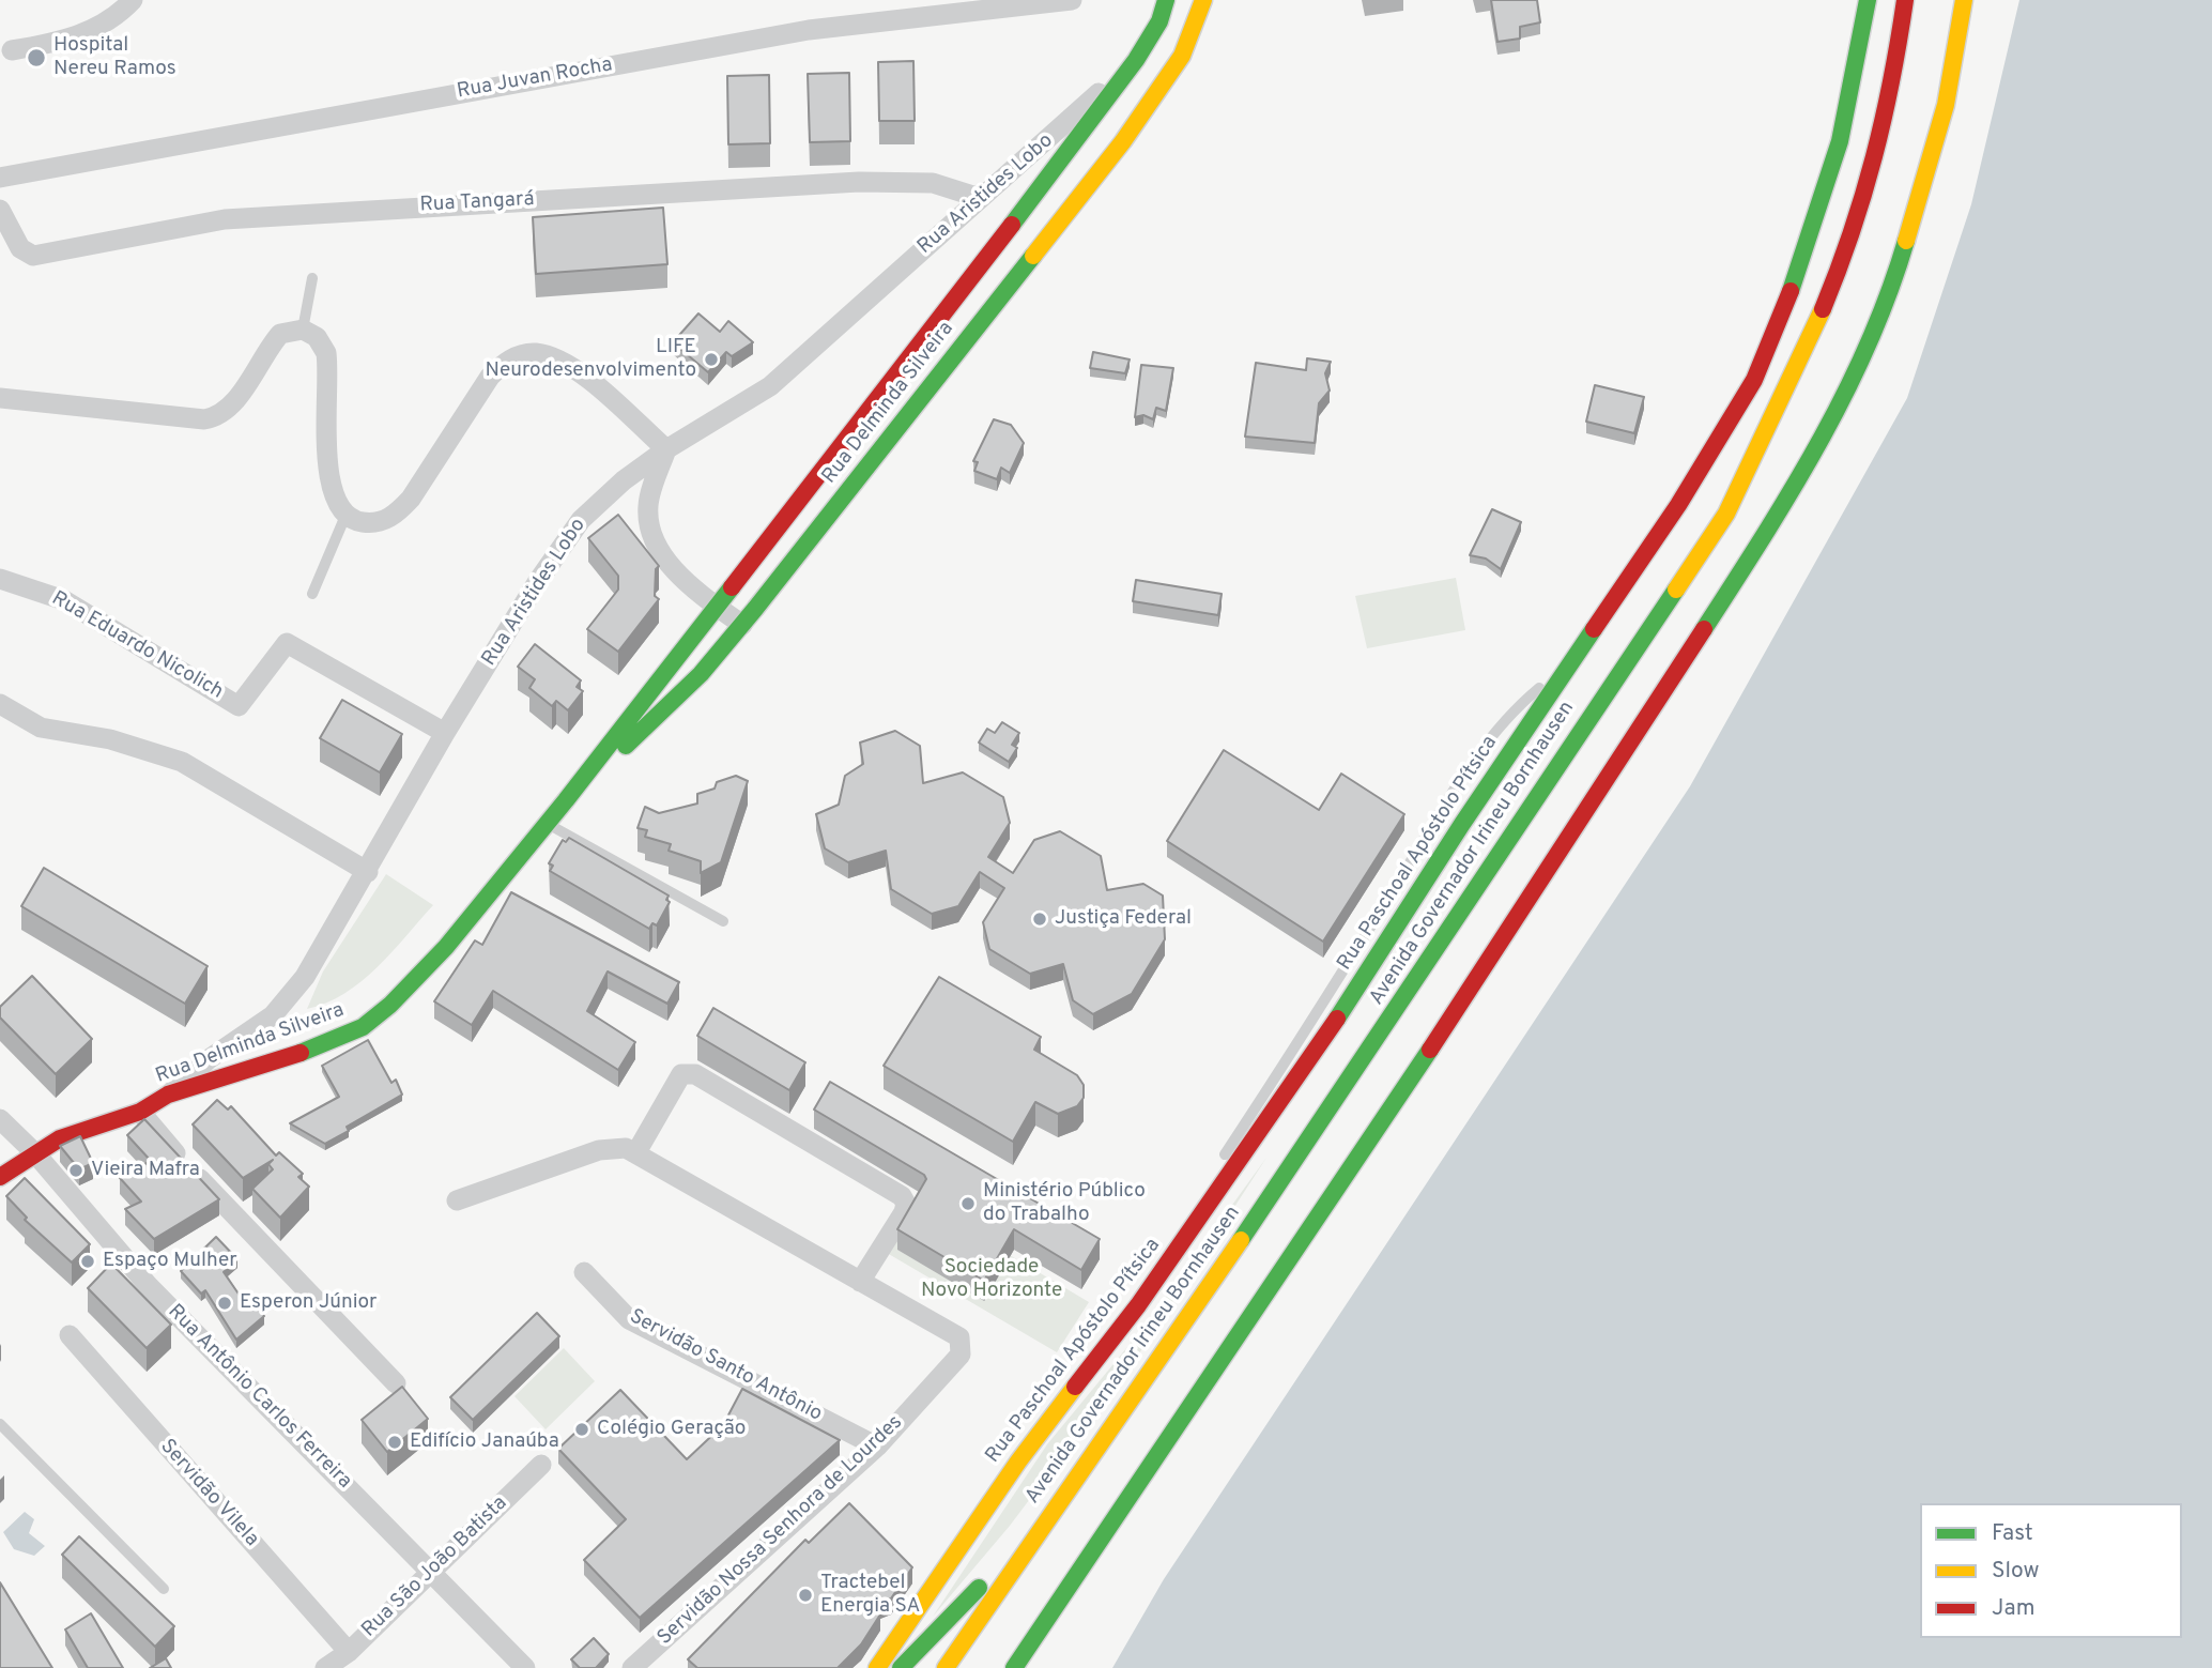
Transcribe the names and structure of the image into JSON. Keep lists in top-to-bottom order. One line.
{"streets":{"main road":["Rua Delminda Silveira","Rua Paschoal Apóstolo Pítsica","Avenida Governador Irineu Bornhausen"],"street":["Rua Juvan Rocha","Rua Aristides Lobo","Rua Tangará","Rua Eduardo Nicolich","Servidão Santo Antônio","Rua Antônio Carlos Ferreira","Servidão Vilela","Servidão Nossa Senhora de Lourdes","Rua São João Batista"]},"crossings":[["Rua Aristides Lobo","Rua Tangará"],["Rua Aristides Lobo","Rua Delminda Silveira"],["Rua Aristides Lobo","Rua Eduardo Nicolich"],["Rua Delminda Silveira","Rua Antônio Carlos Ferreira"],["Servidão Santo Antônio","Servidão Nossa Senhora de Lourdes"],["Rua Antônio Carlos Ferreira","Rua São João Batista"],["Servidão Vilela","Rua São João Batista"]],"parks":["Sociedade Novo Horizonte"],"places":["Hospital Nereu Ramos","LIFE Neurodesenvolvimento","Justiça Federal","Vieira Mafra","Ministério Público do Trabalho","Espaço Mulher","Esperon Júnior","Colégio Geração","Edifício Janaúba","Tractebel Energia SA"],"legend":["Fast","Slow","Jam"]}
